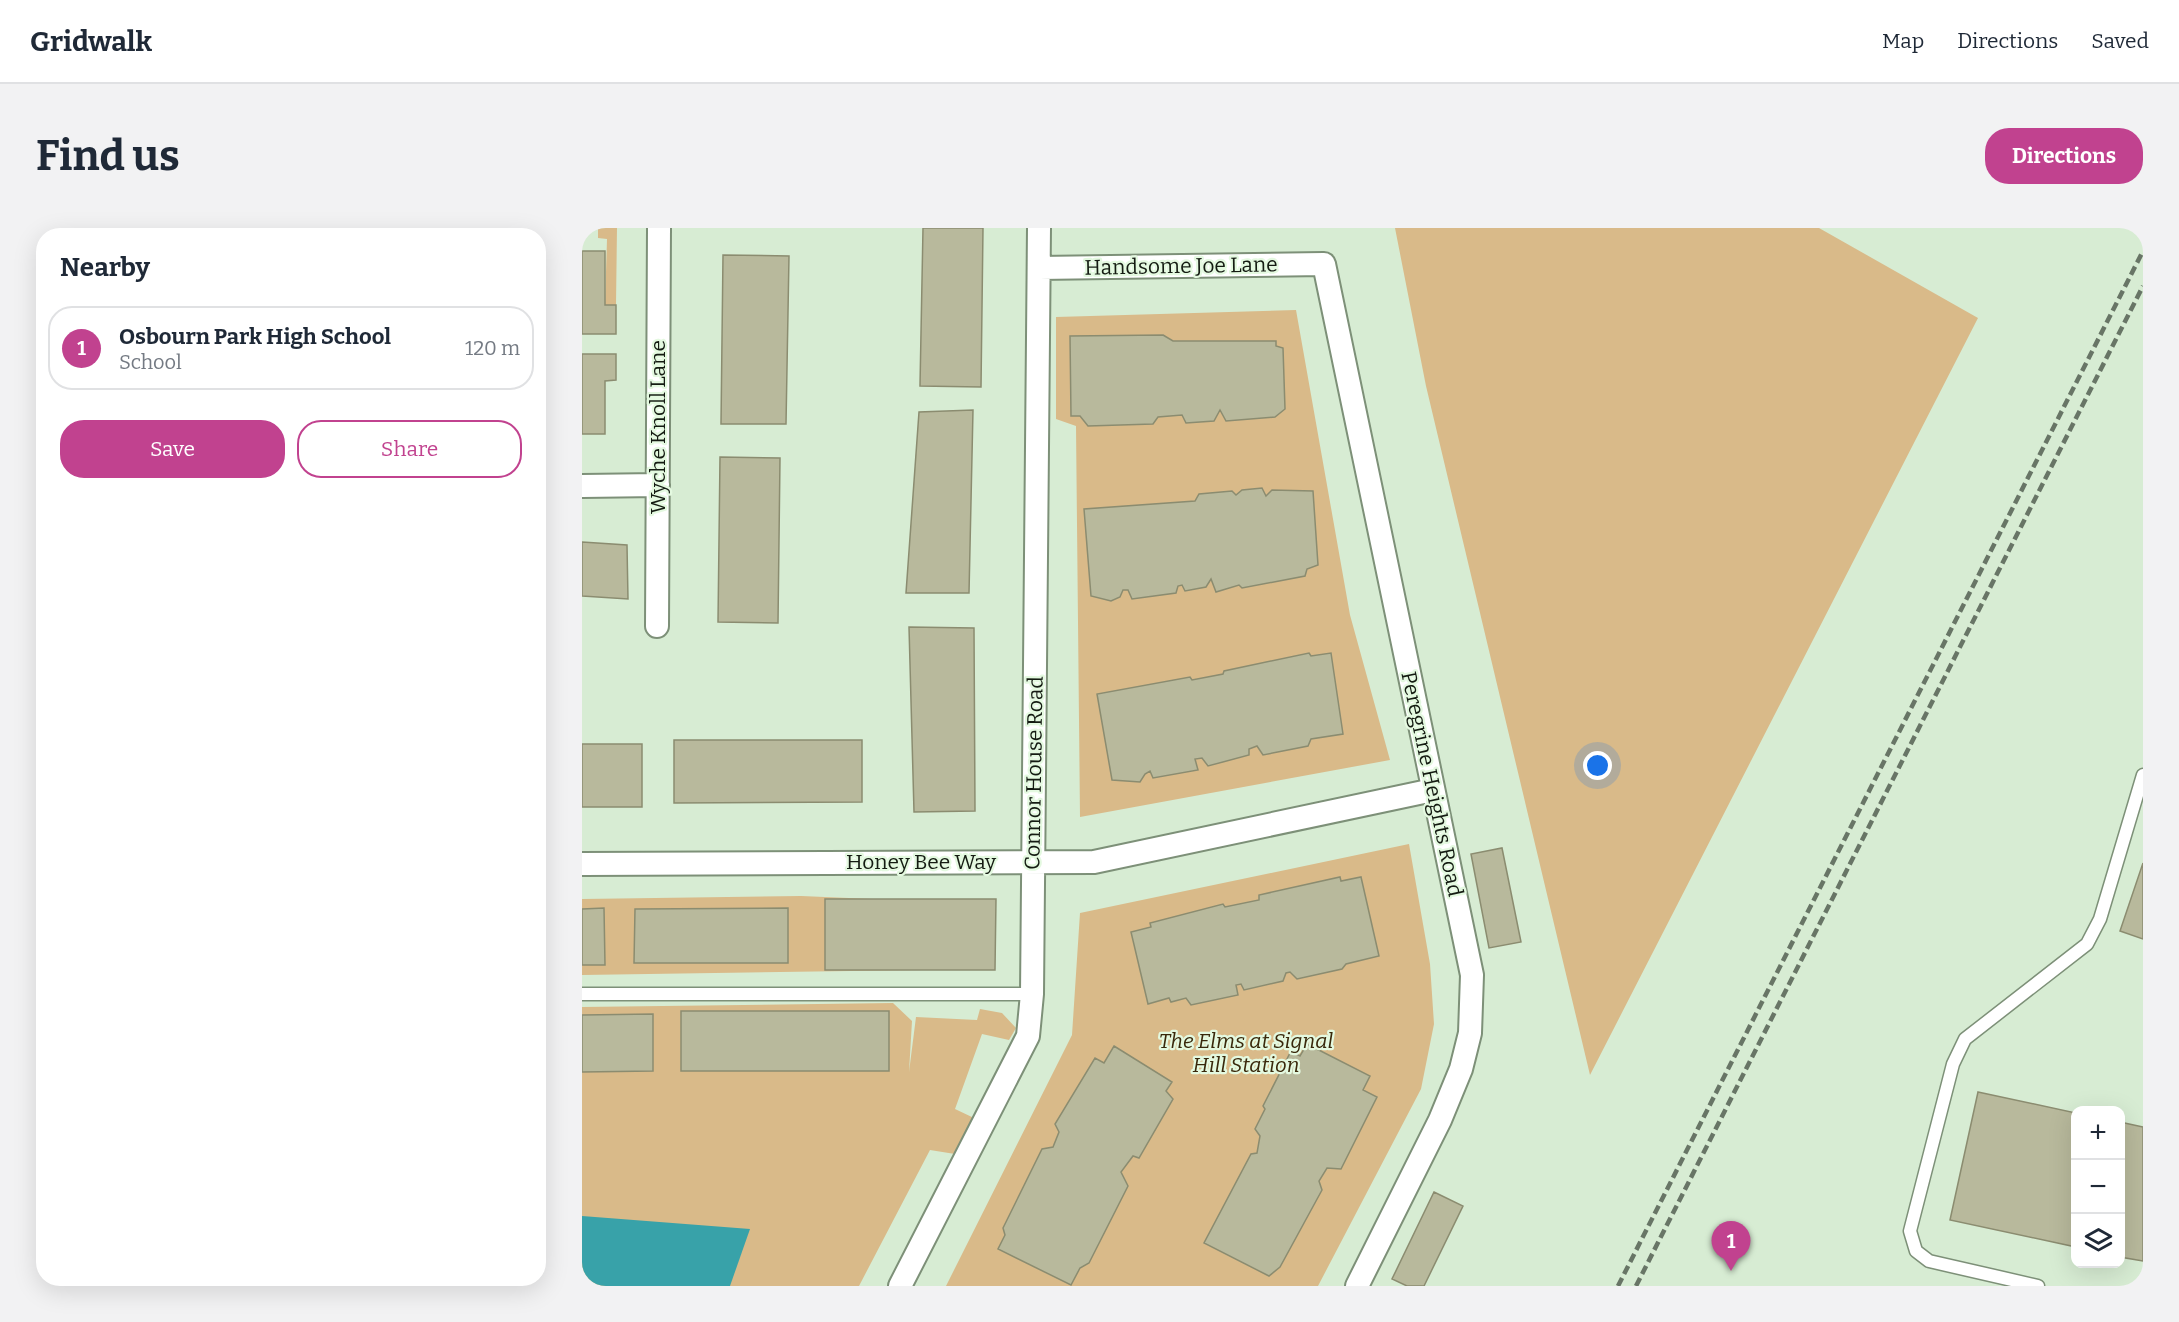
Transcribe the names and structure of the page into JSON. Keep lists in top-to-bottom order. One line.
{"streets":{"street":["Handsome Joe Lane","Wyche Knoll Lane","Connor House Road","Peregrine Heights Road","Honey Bee Way"]},"crossings":[["Handsome Joe Lane","Connor House Road"],["Handsome Joe Lane","Peregrine Heights Road"],["Connor House Road","Honey Bee Way"],["Peregrine Heights Road","Honey Bee Way"]],"parks":["The Elms at Signal Hill Station"],"page":{"header":"Gridwalk","nav":["Map","Directions","Saved"],"buttons":["Directions",["Save","Share"]],"title":"Find us","heading":"Nearby","list":[{"mark":"1","name":"Osbourn Park High School","note":"School","value":"120 m"}],"map_buttons":["+","−"],"pins":"1"}}
